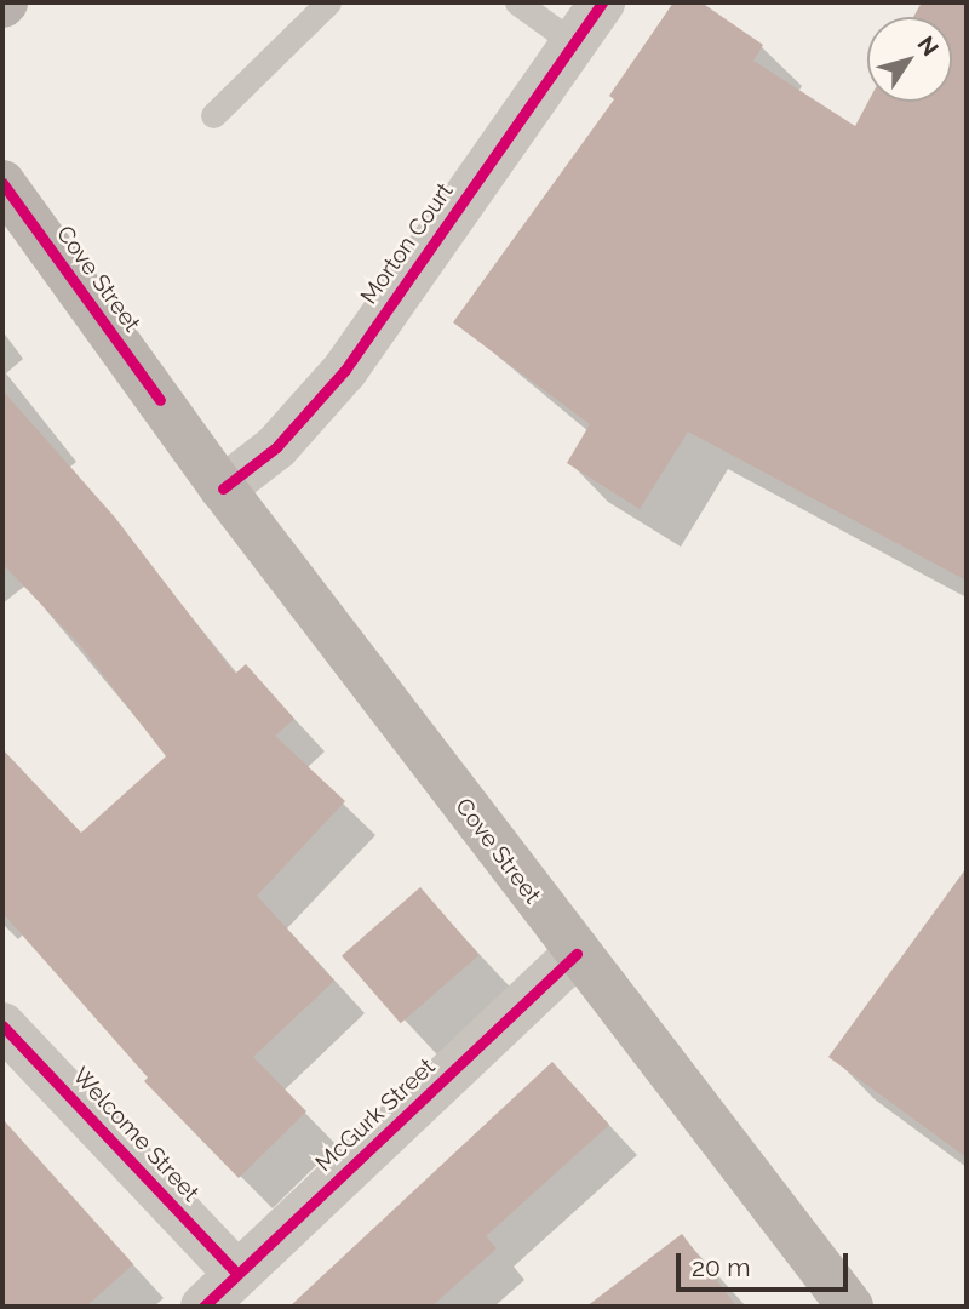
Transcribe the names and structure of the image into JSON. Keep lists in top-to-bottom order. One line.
{"streets":{"main road":["Cove Street"],"street":["Morton Court","McGurk Street","Welcome Street"]},"crossings":[["Morton Court","Cove Street"],["Cove Street","McGurk Street"],["McGurk Street","Welcome Street"]],"scale_bar":"20 m","north":"top right"}
